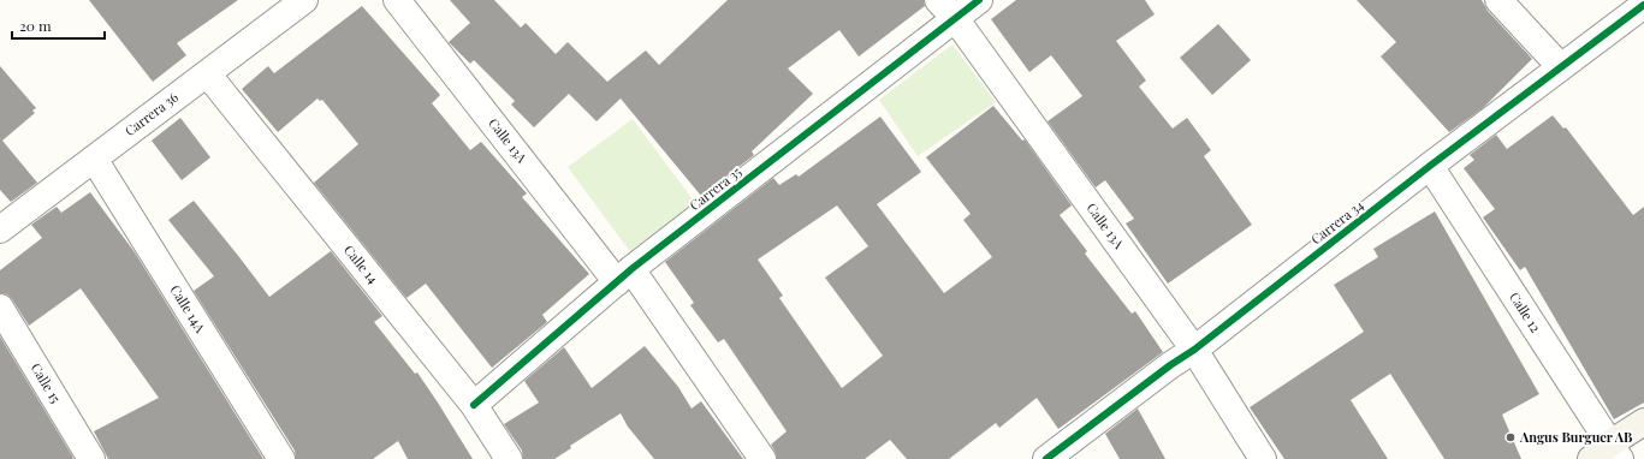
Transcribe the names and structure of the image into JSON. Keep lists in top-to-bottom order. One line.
{"streets":{"street":["Carrera 36","Calle 13A","Carrera 35","Carrera 34","Calle 14","Calle 14A","Calle 12","Calle 15"]},"crossings":[["Carrera 36","Calle 14"],["Carrera 36","Calle 14A"],["Calle 13A","Carrera 35"],["Calle 13A","Carrera 34"],["Carrera 35","Calle 14"],["Carrera 34","Calle 12"]],"places":["Angus Burguer AB"],"scale_bar":"20 m"}
